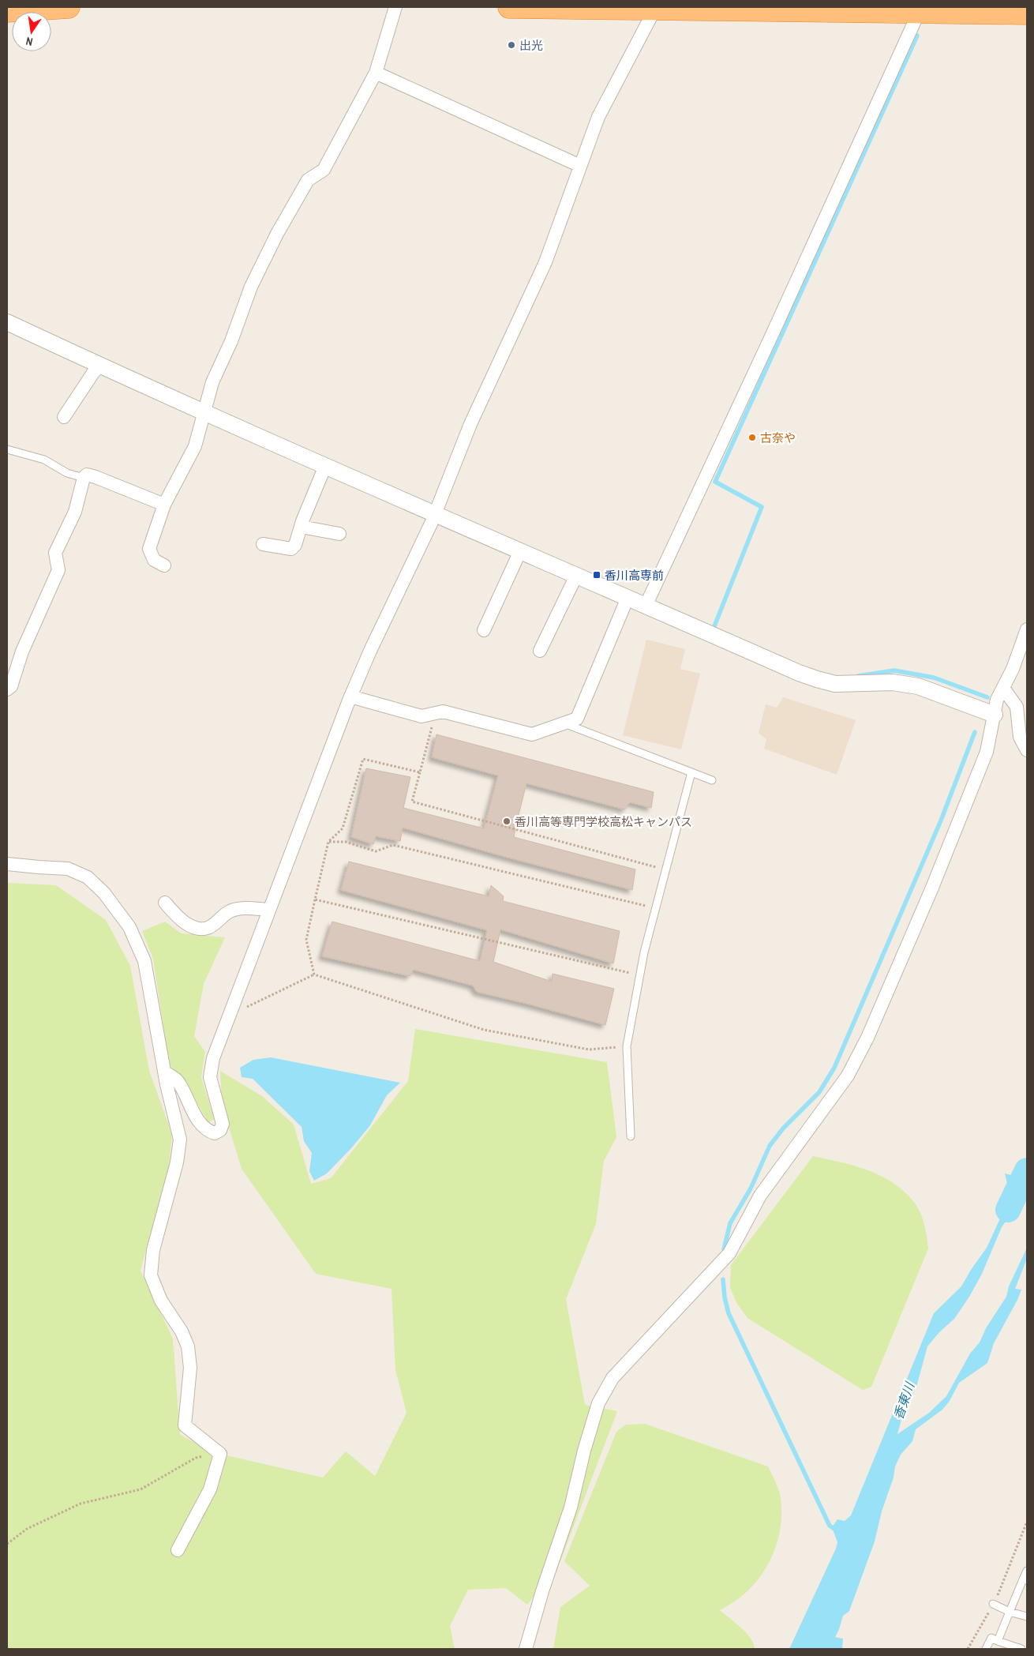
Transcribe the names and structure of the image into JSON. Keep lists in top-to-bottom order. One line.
{"water":["香東川"],"places":{"other":["出光","古奈や","香川高等専門学校高松キャンパス"],"transit":["香川高専前"]},"north":"bottom"}
